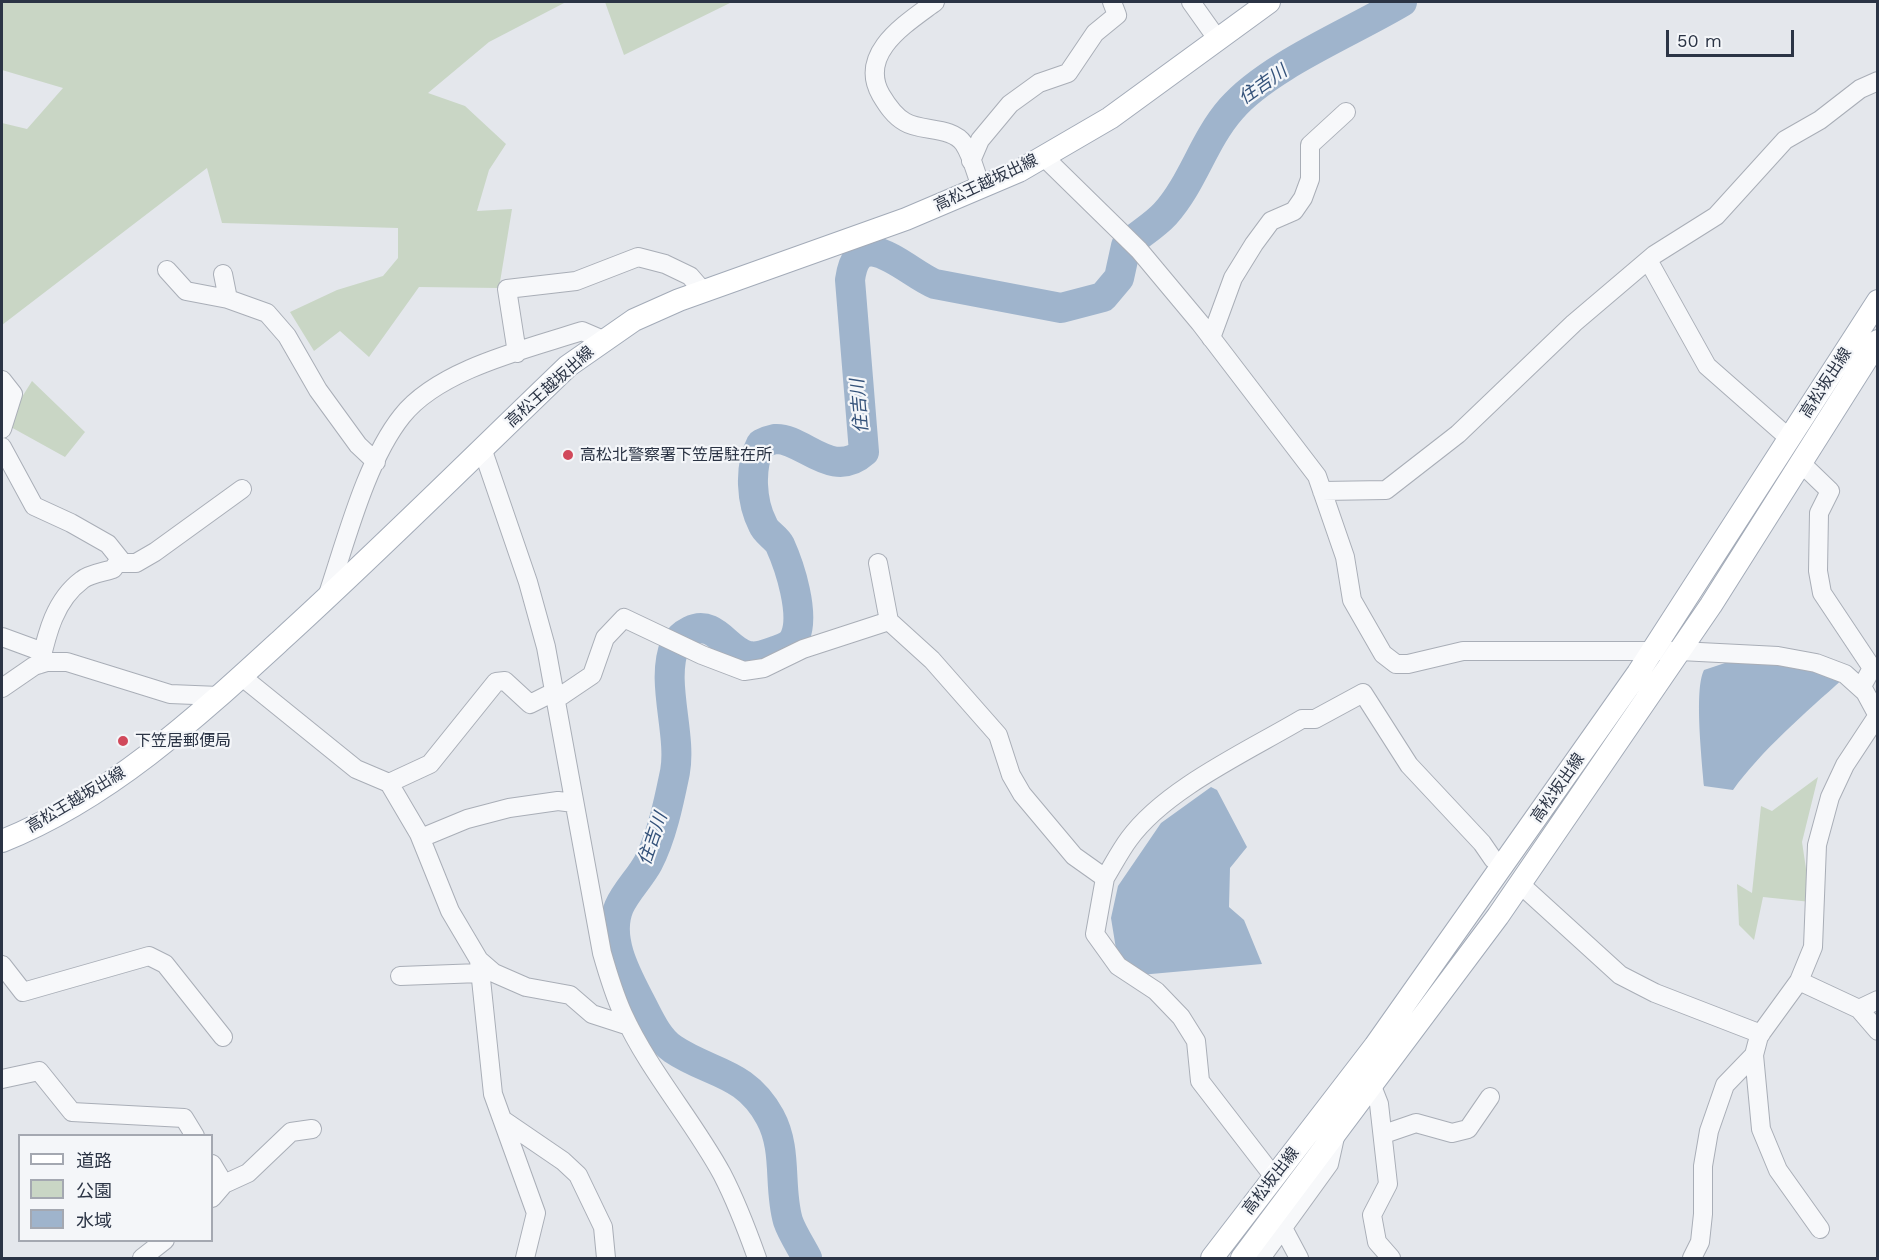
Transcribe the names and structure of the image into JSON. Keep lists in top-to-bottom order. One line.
{"streets":{"main road":["高松王越坂出線","高松坂出線"]},"water":["住吉川"],"places":["高松北警察署下笠居駐在所","下笠居郵便局"],"legend":["道路","公園","水域"],"scale_bar":"50 m"}
